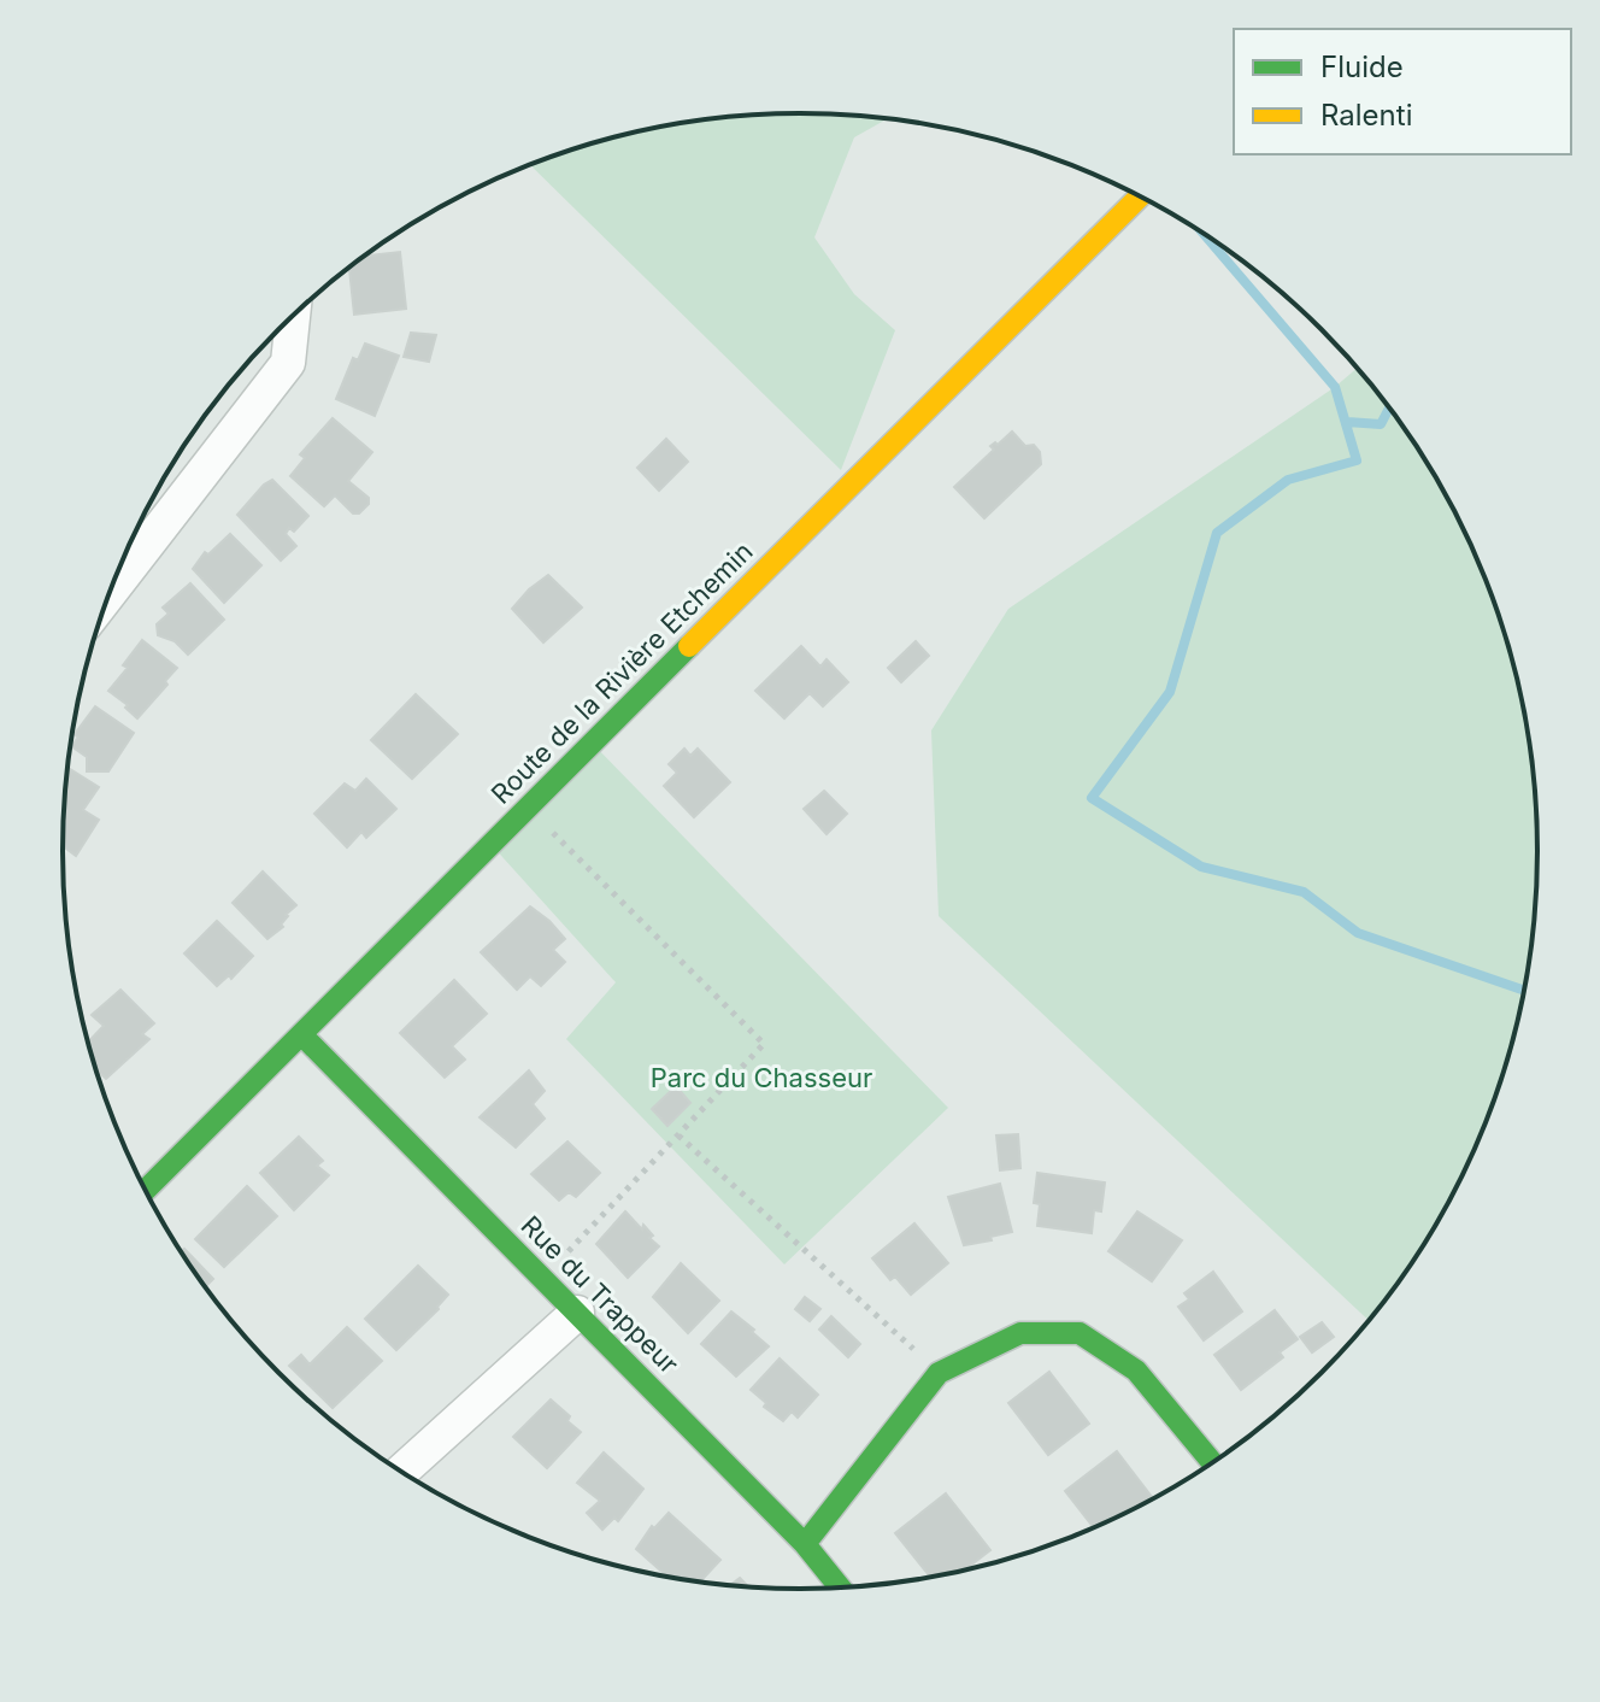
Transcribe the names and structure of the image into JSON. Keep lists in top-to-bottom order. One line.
{"streets":{"street":["Route de la Rivière Etchemin","Rue du Trappeur"]},"crossings":[["Route de la Rivière Etchemin","Rue du Trappeur"]],"parks":["Parc du Chasseur"],"legend":["Fluide","Ralenti"]}
